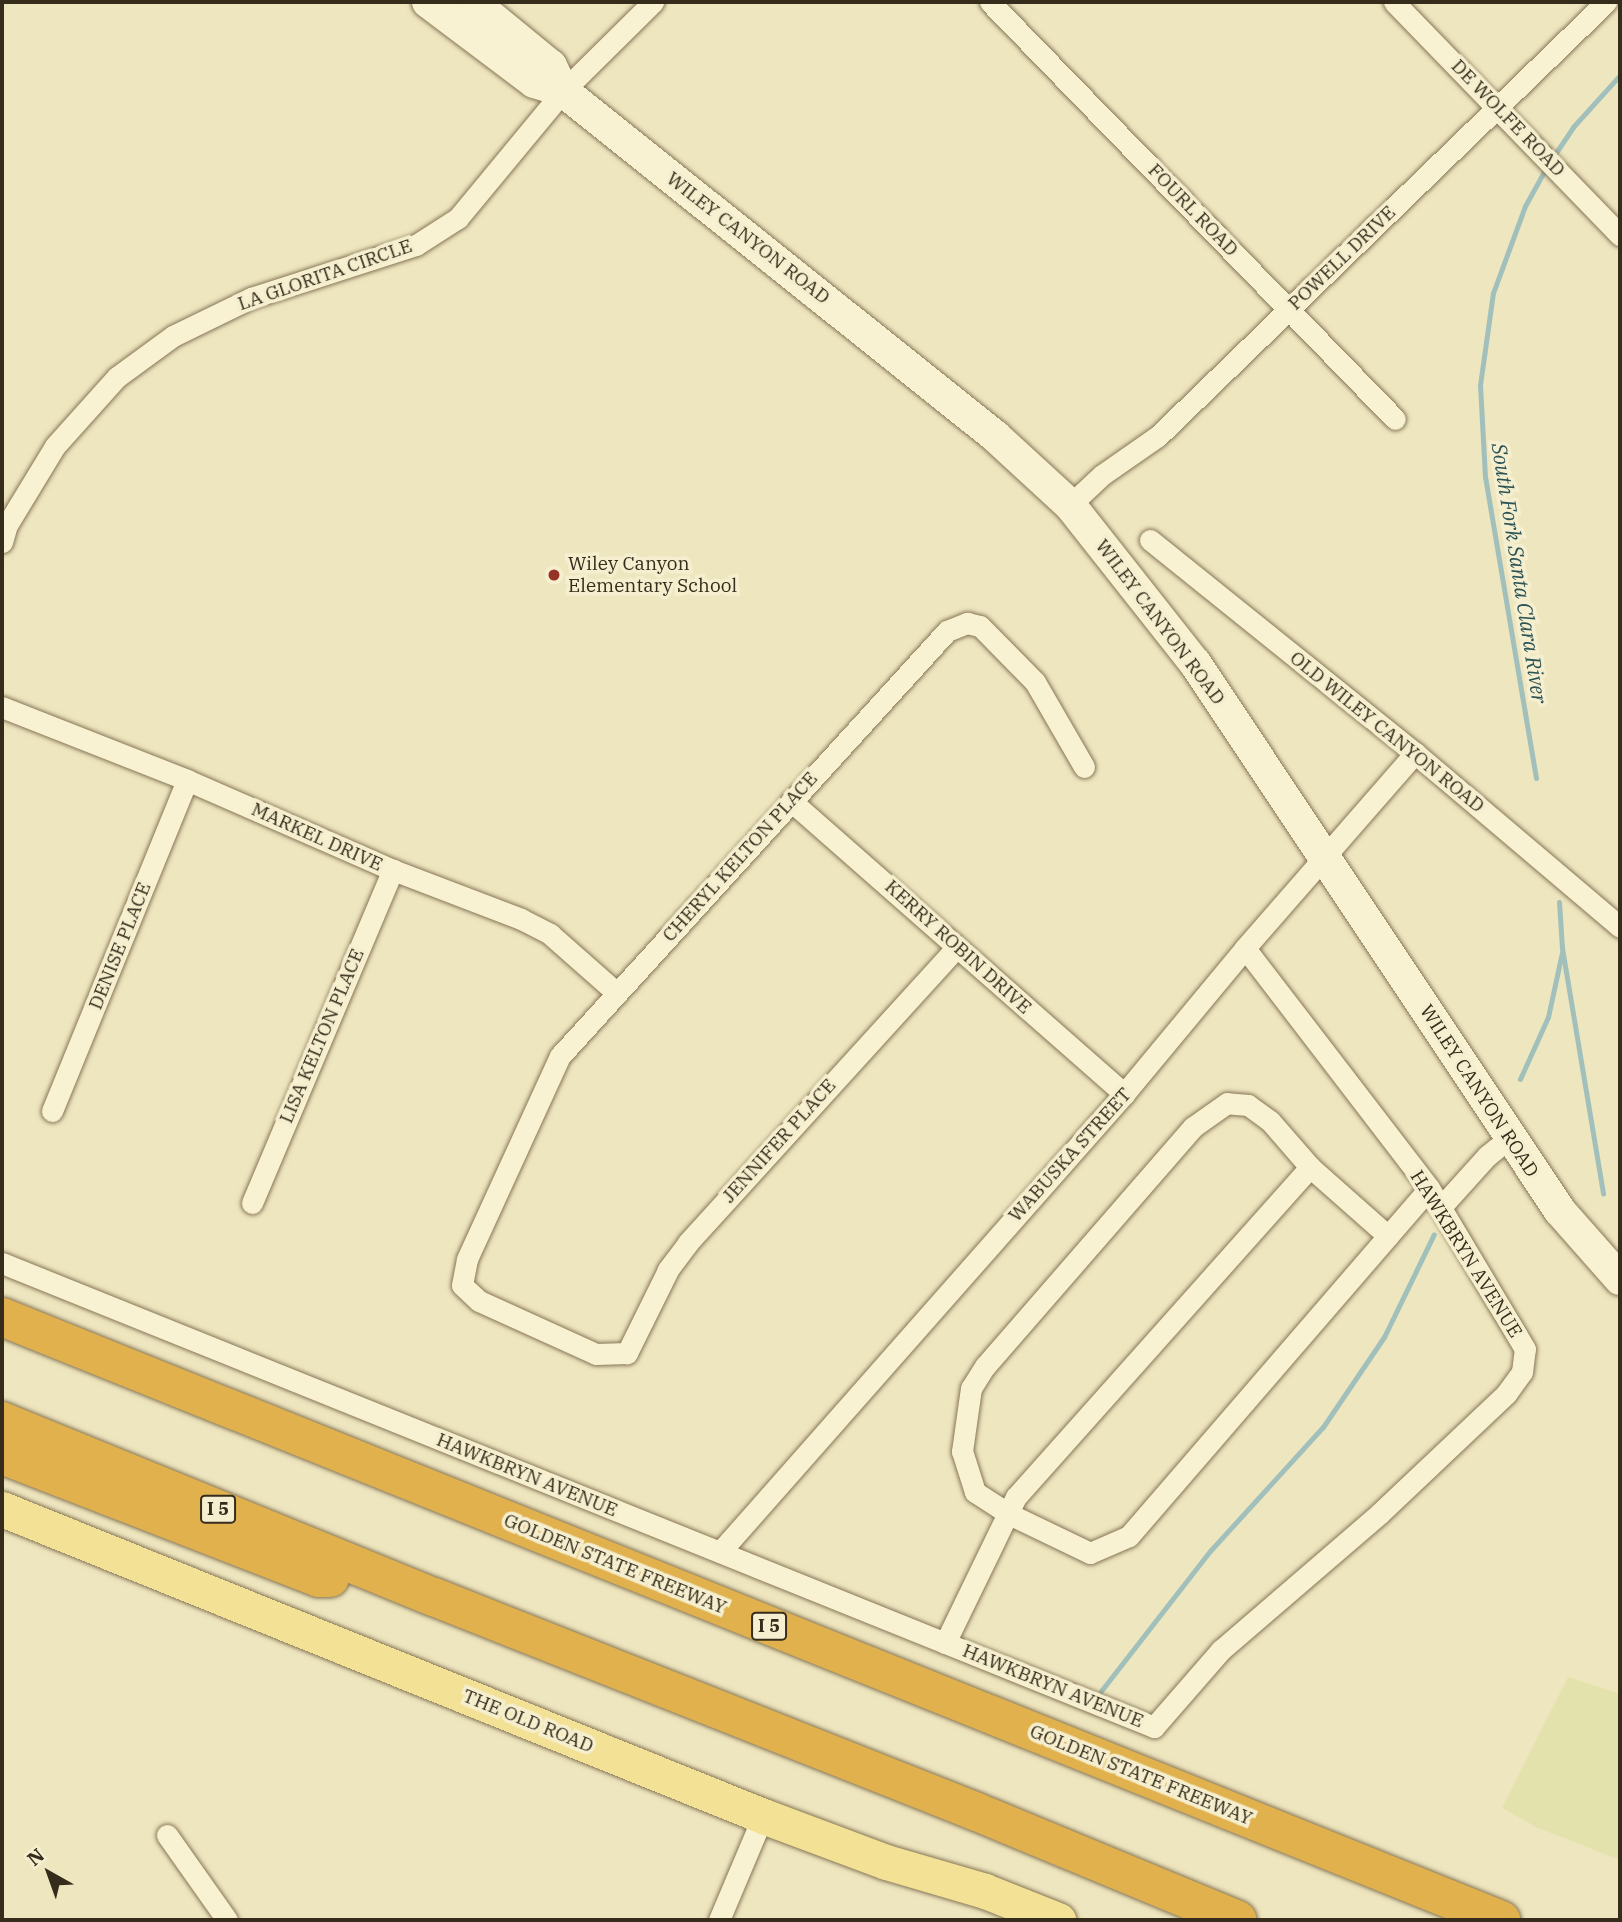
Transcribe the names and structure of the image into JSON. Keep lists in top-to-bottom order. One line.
{"streets":{"highway":["I 5","GOLDEN STATE FREEWAY"],"main road":["THE OLD ROAD"],"street":["DE WOLFE ROAD","FOURL ROAD","WILEY CANYON ROAD","POWELL DRIVE","LA GLORITA CIRCLE","OLD WILEY CANYON ROAD","MARKEL DRIVE","CHERYL KELTON PLACE","DENISE PLACE","KERRY ROBIN DRIVE","LISA KELTON PLACE","JENNIFER PLACE","WABUSKA STREET","HAWKBRYN AVENUE"]},"crossings":[["DE WOLFE ROAD","POWELL DRIVE"],["FOURL ROAD","POWELL DRIVE"],["WILEY CANYON ROAD","POWELL DRIVE"],["WILEY CANYON ROAD","LA GLORITA CIRCLE"],["WILEY CANYON ROAD","WABUSKA STREET"],["OLD WILEY CANYON ROAD","WABUSKA STREET"],["MARKEL DRIVE","CHERYL KELTON PLACE"],["MARKEL DRIVE","DENISE PLACE"],["MARKEL DRIVE","LISA KELTON PLACE"],["CHERYL KELTON PLACE","KERRY ROBIN DRIVE"],["CHERYL KELTON PLACE","JENNIFER PLACE"],["KERRY ROBIN DRIVE","JENNIFER PLACE"],["KERRY ROBIN DRIVE","WABUSKA STREET"],["WABUSKA STREET","HAWKBRYN AVENUE"]],"water":["South Fork Santa Clara River"],"places":["Wiley Canyon Elementary School"],"north":"top left"}
